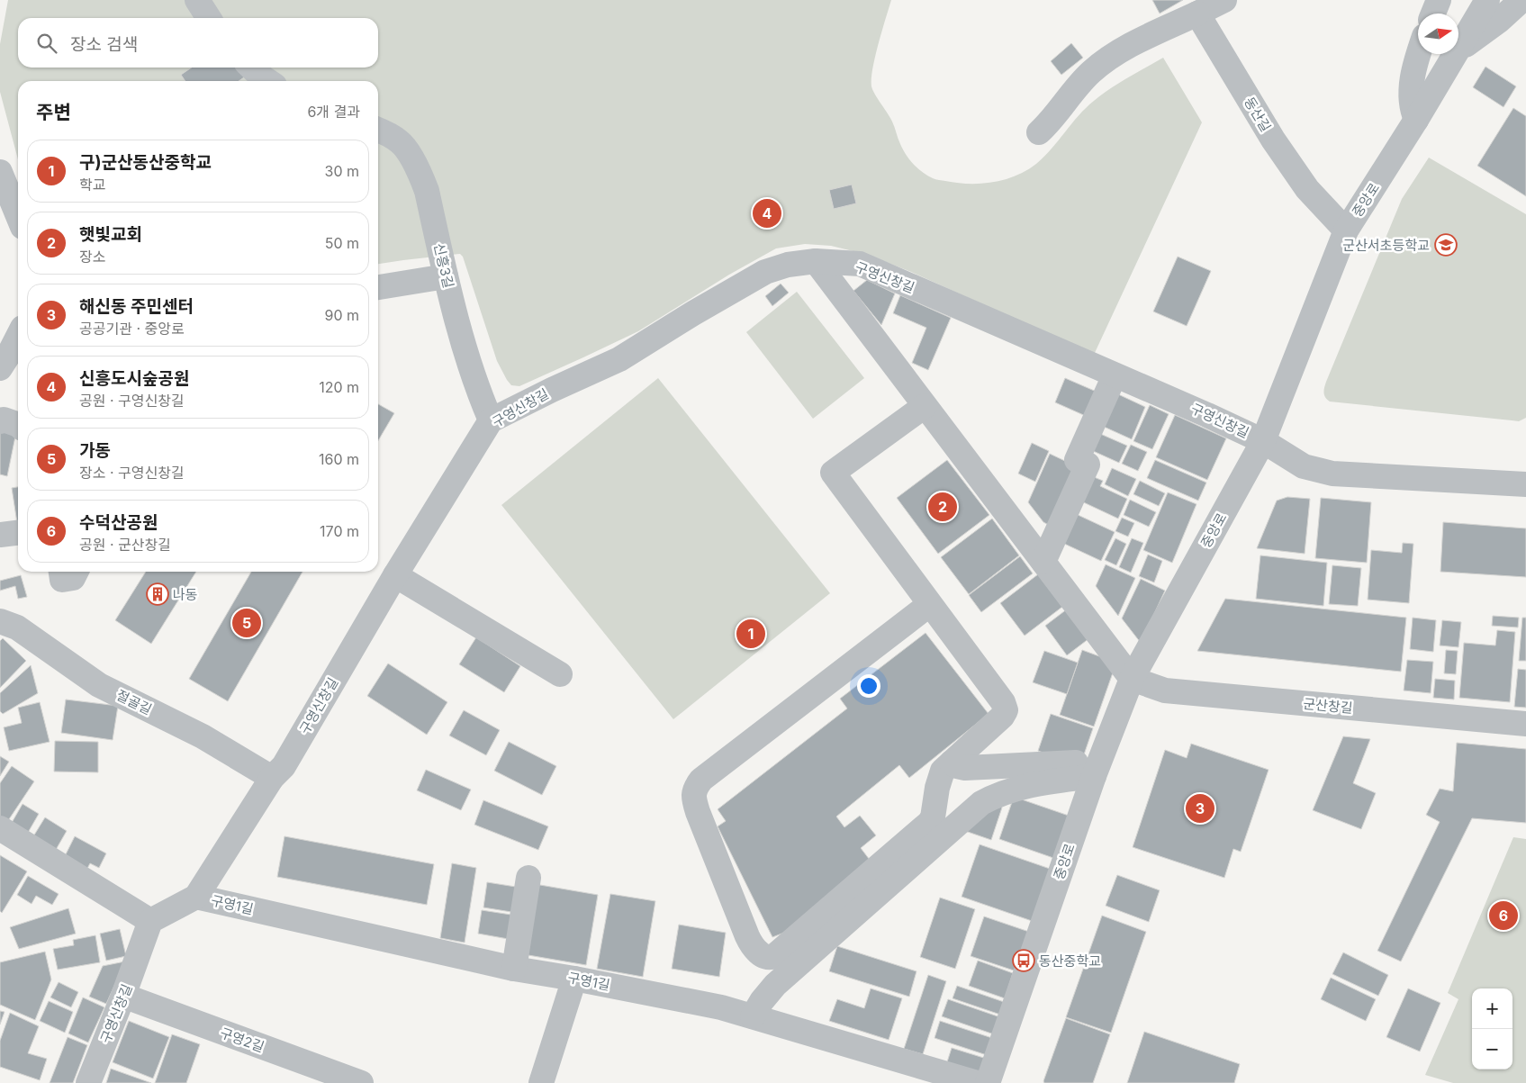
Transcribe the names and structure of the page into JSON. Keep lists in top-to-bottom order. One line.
{"streets":{"street":["동산길","중앙로","신흥3길","구영신창길","절골길","군산창길","구영1길","구영2길"]},"crossings":[["동산길","중앙로"],["중앙로","구영신창길"],["중앙로","군산창길"],["신흥3길","구영신창길"],["구영신창길","절골길"],["구영신창길","구영1길"],["구영신창길","구영2길"]],"places":{"school or university":["군산서초등학교"],"building":["나동"],"bus stop":["동산중학교"]},"north":"right","page":{"search":"장소 검색","heading":["주변","6개 결과"],"list":[{"mark":"1","name":"구)군산동산중학교","note":"학교","value":"30 m"},{"mark":"2","name":"햇빛교회","note":"장소","value":"50 m"},{"mark":"3","name":"해신동 주민센터","note":"공공기관 · 중앙로","value":"90 m"},{"mark":"4","name":"신흥도시숲공원","note":"공원 · 구영신창길","value":"120 m"},{"mark":"5","name":"가동","note":"장소 · 구영신창길","value":"160 m"},{"mark":"6","name":"수덕산공원","note":"공원 · 군산창길","value":"170 m"}],"pins":["4","2","5","1","3","6"],"map_buttons":["+","−"]}}
